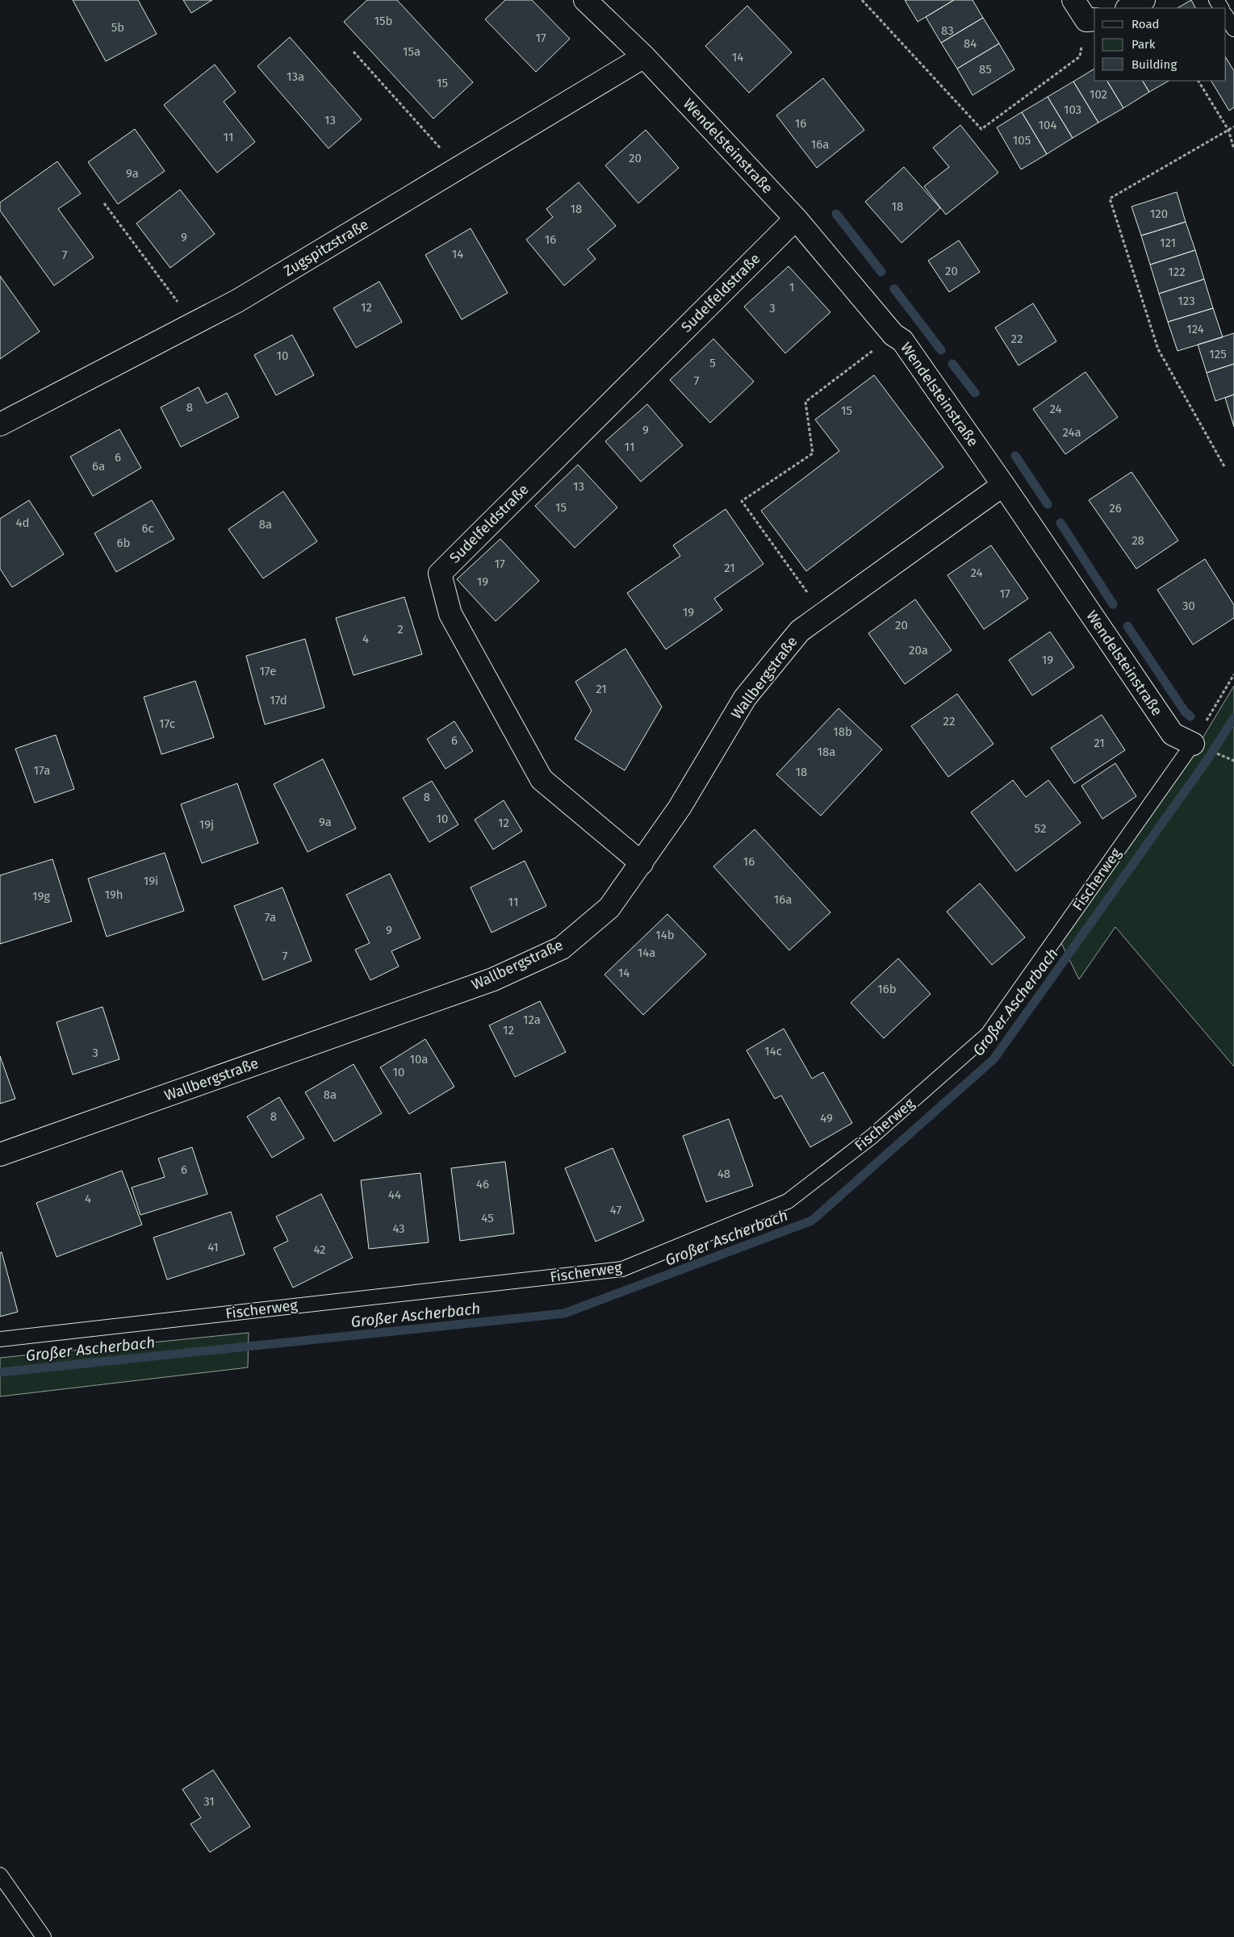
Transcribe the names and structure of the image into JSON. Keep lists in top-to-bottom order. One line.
{"streets":{"street":["Wendelsteinstraße","Zugspitzstraße","Sudelfeldstraße","Wallbergstraße"],"lane":["Fischerweg"]},"crossings":[["Wendelsteinstraße","Zugspitzstraße"],["Wendelsteinstraße","Sudelfeldstraße"],["Wendelsteinstraße","Wallbergstraße"],["Wendelsteinstraße","Fischerweg"],["Sudelfeldstraße","Wallbergstraße"]],"water":["Großer Ascherbach"],"house_numbers":["15b","5b","83","17","84","15a","14","85","13a","15","102","103","13","16","104","11","105","16a","20","9a","18","18","120","9","16","121","14","7","20","122","1","123","12","3","124","22","125","10","5","7","8","24","15","9","24a","11","6","6a","13","15","26","4d","8a","6c","28","6b","17","21","24","19","17","30","19","20","2","4","20a","19","17e","21","17d","22","17c","18b","6","21","18a","17a","18","8","10","9a","12","19j","52","16","19i","19h","19g","16a","11","7a","9","14b","14a","7","14","16b","12a","12","14c","3","10a","10","8a","8","49","6","48","46","44","4","47","45","43","41","42","31"],"legend":["Road","Park","Building"]}
